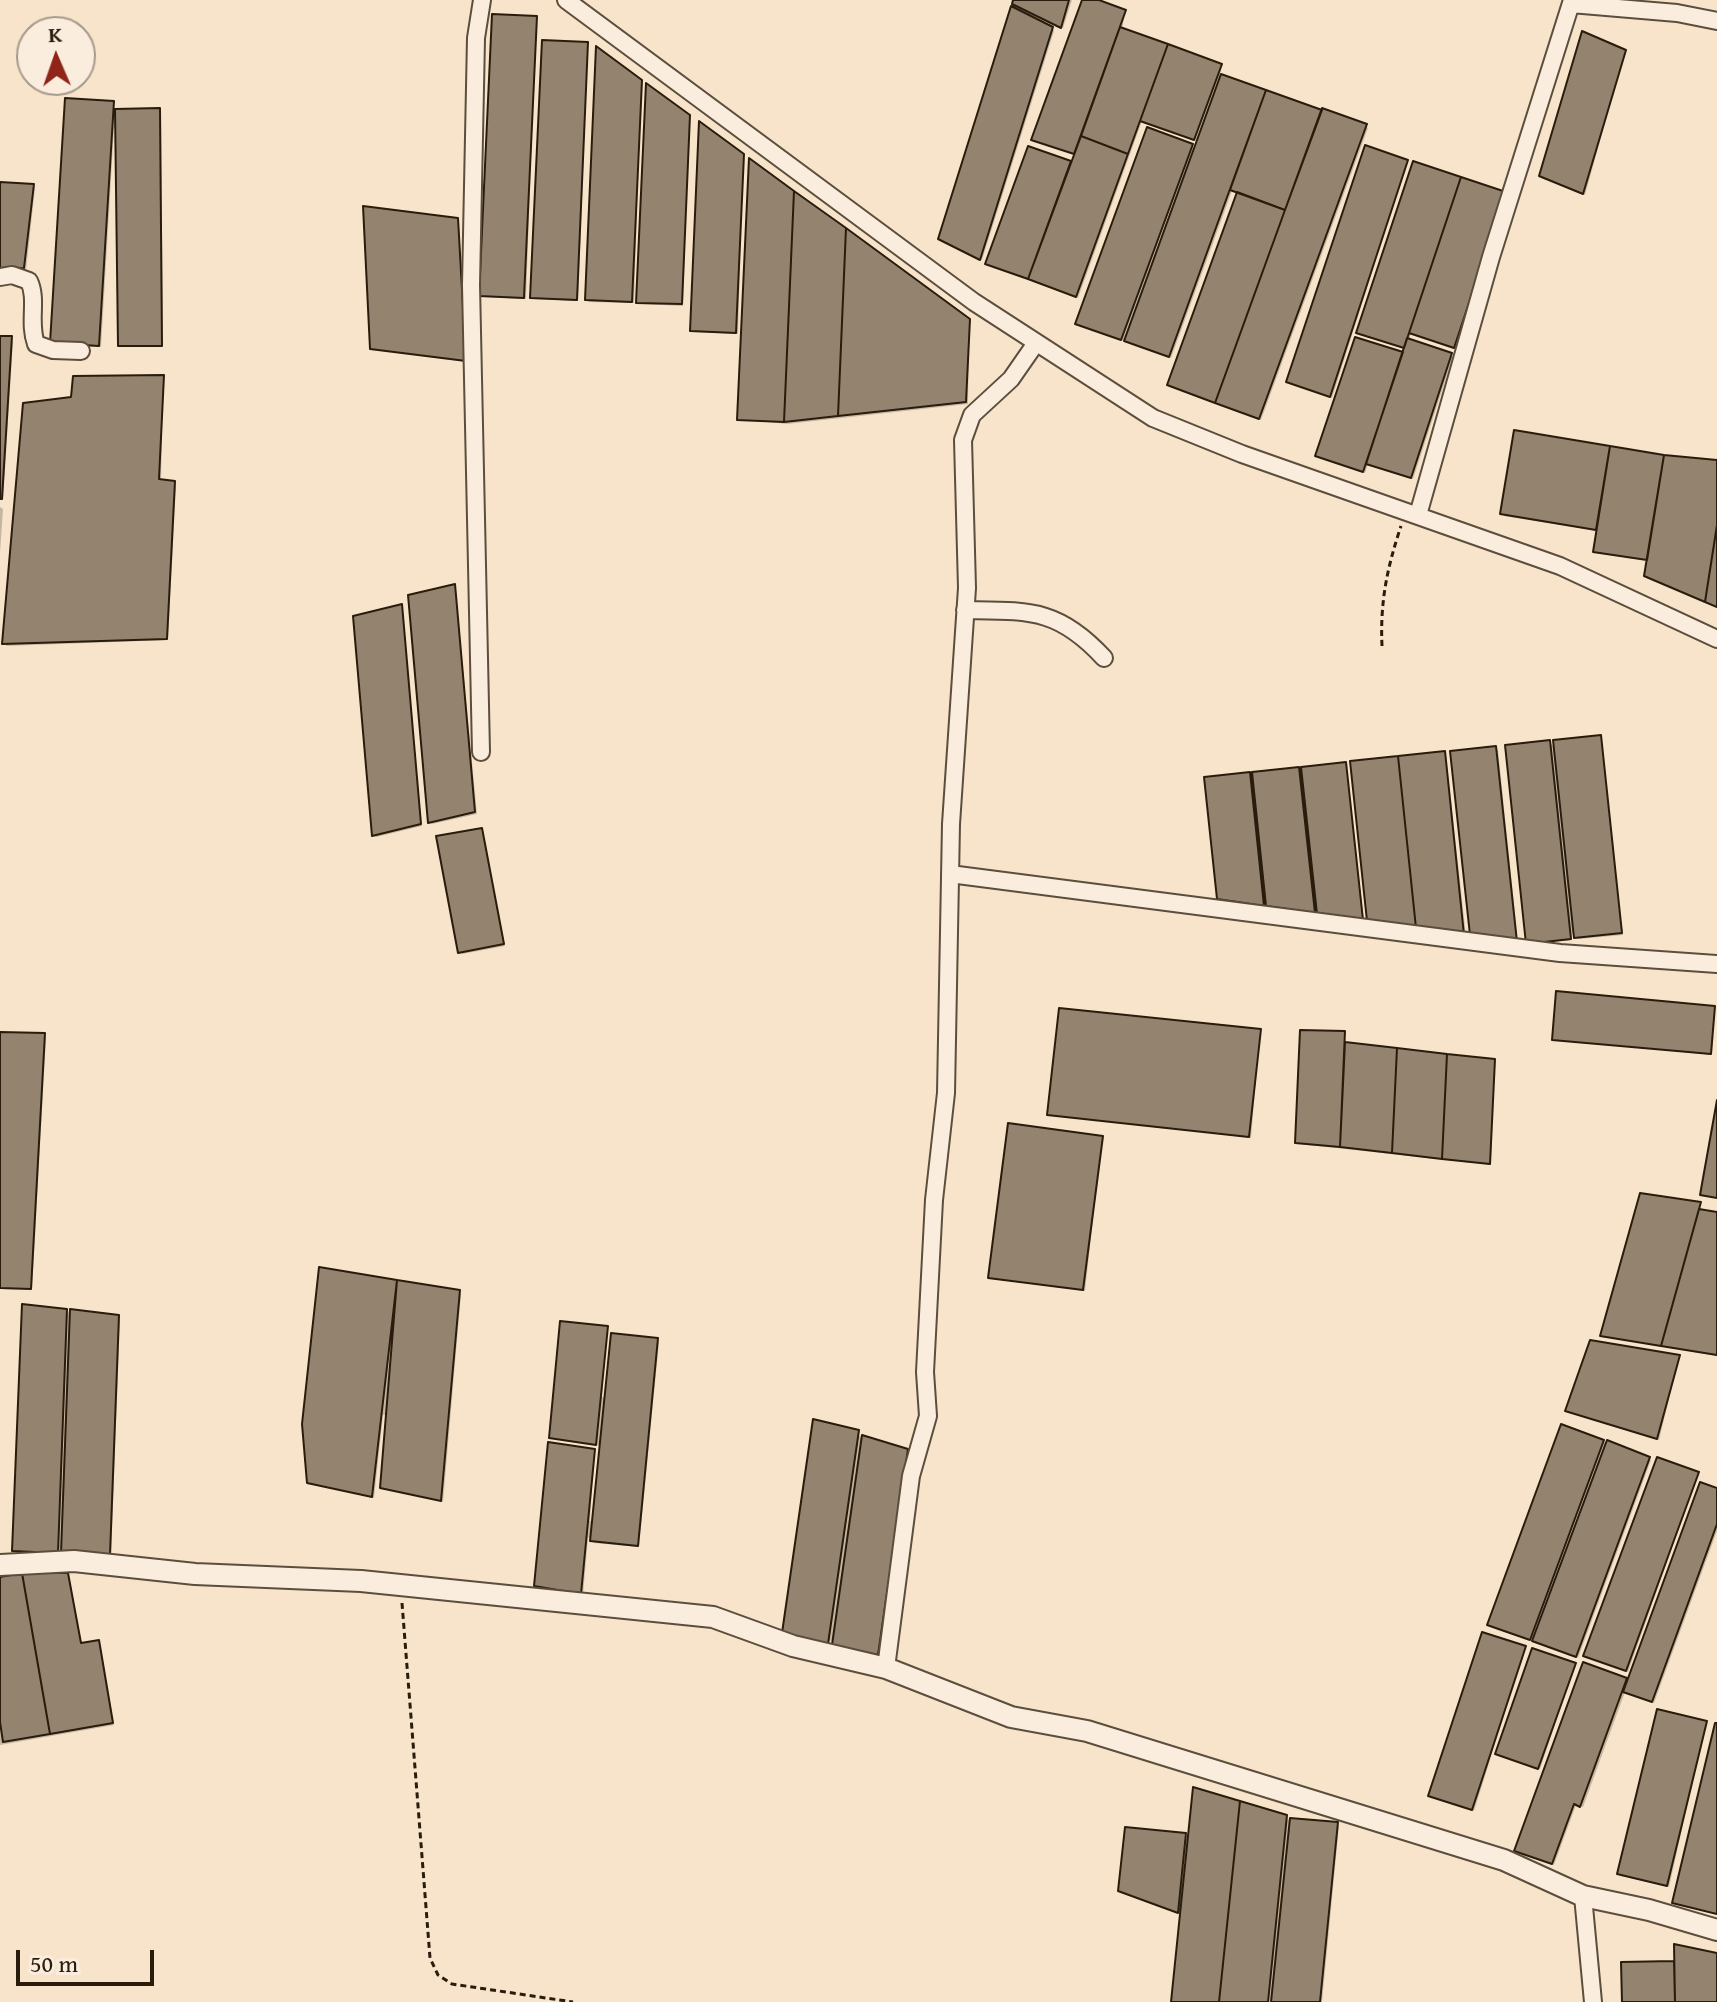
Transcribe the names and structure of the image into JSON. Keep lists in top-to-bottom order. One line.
{"scale_bar":"50 m","north":"top"}
